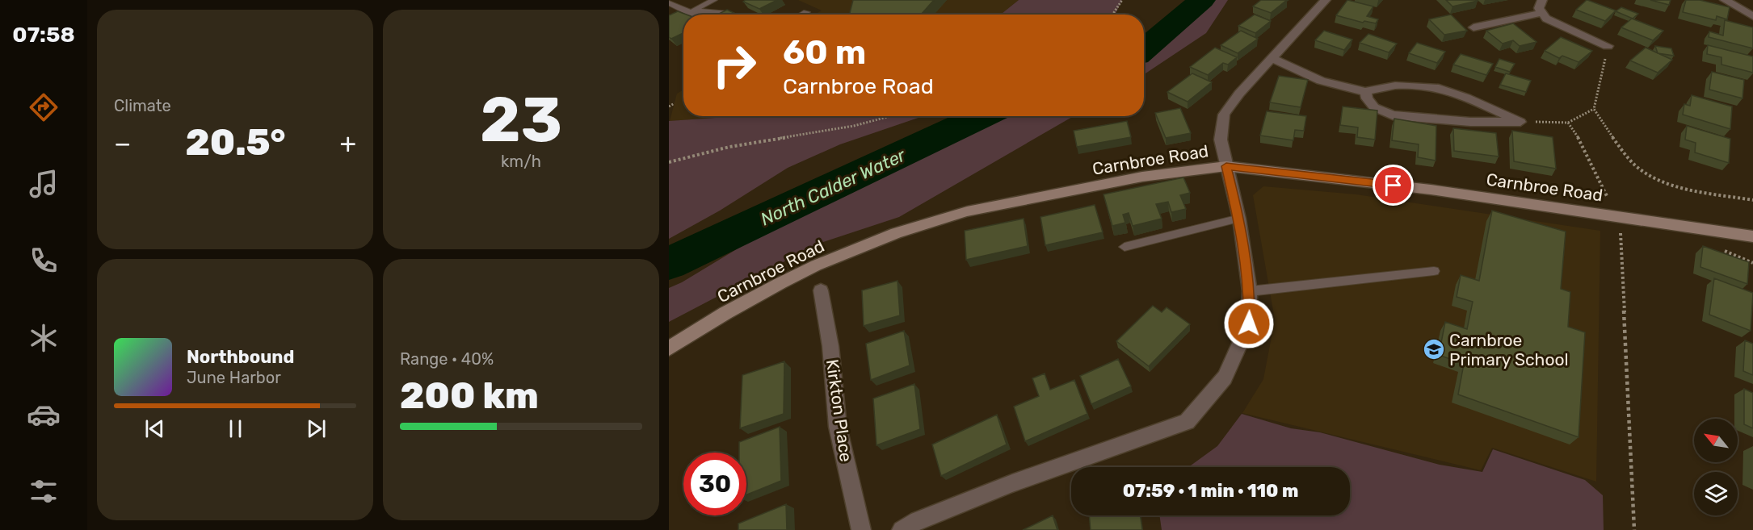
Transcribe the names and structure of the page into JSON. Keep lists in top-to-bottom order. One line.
{"streets":{"street":["Carnbroe Road","Kirkton Place"]},"water":["North Calder Water"],"places":{"school or university":["Carnbroe Primary School"]},"north":"top left","page":{"tabs":"07:58","tile":["Climate",["23","km/h"],["Range · 40%","200 km"]],"turn":["60 m","Carnbroe Road"],"heat":["−","20.5°","+"],"song":["Northbound","June Harbor"],"limit":"30","trip":"07:59 · 1 min · 110 m"}}
